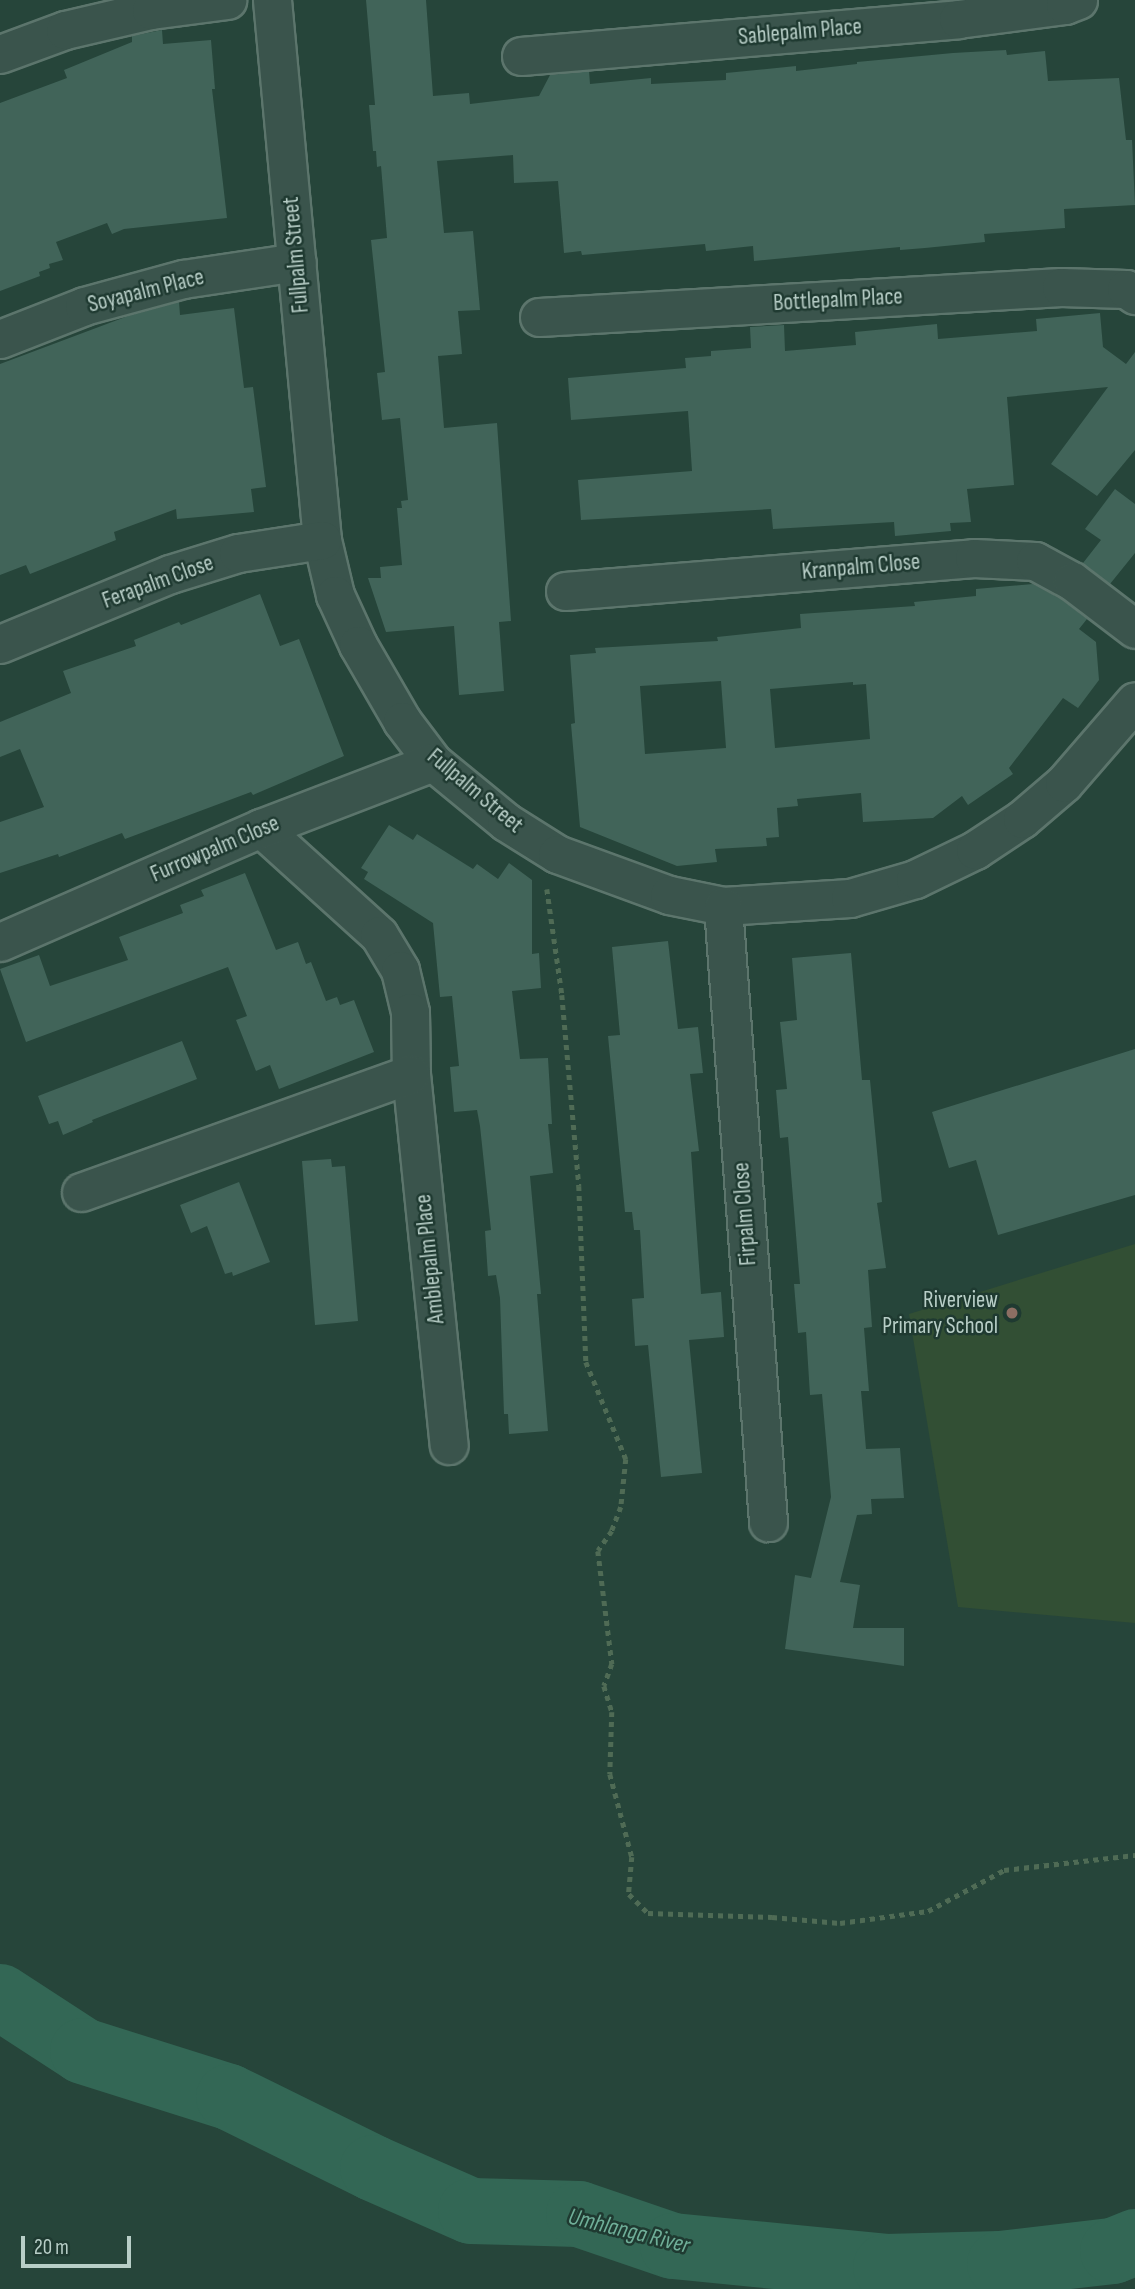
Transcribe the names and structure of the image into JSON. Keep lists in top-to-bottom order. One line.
{"streets":{"street":["Sablepalm Place","Fullpalm Street","Soyapalm Place","Bottlepalm Place","Kranpalm Close","Ferapalm Close","Furrowpalm Close","Firpalm Close","Amblepalm Place"]},"crossings":[["Fullpalm Street","Soyapalm Place"],["Fullpalm Street","Ferapalm Close"],["Fullpalm Street","Furrowpalm Close"],["Fullpalm Street","Firpalm Close"],["Furrowpalm Close","Amblepalm Place"]],"water":["Umhlanga River"],"places":["Riverview Primary School"],"scale_bar":"20 m"}
